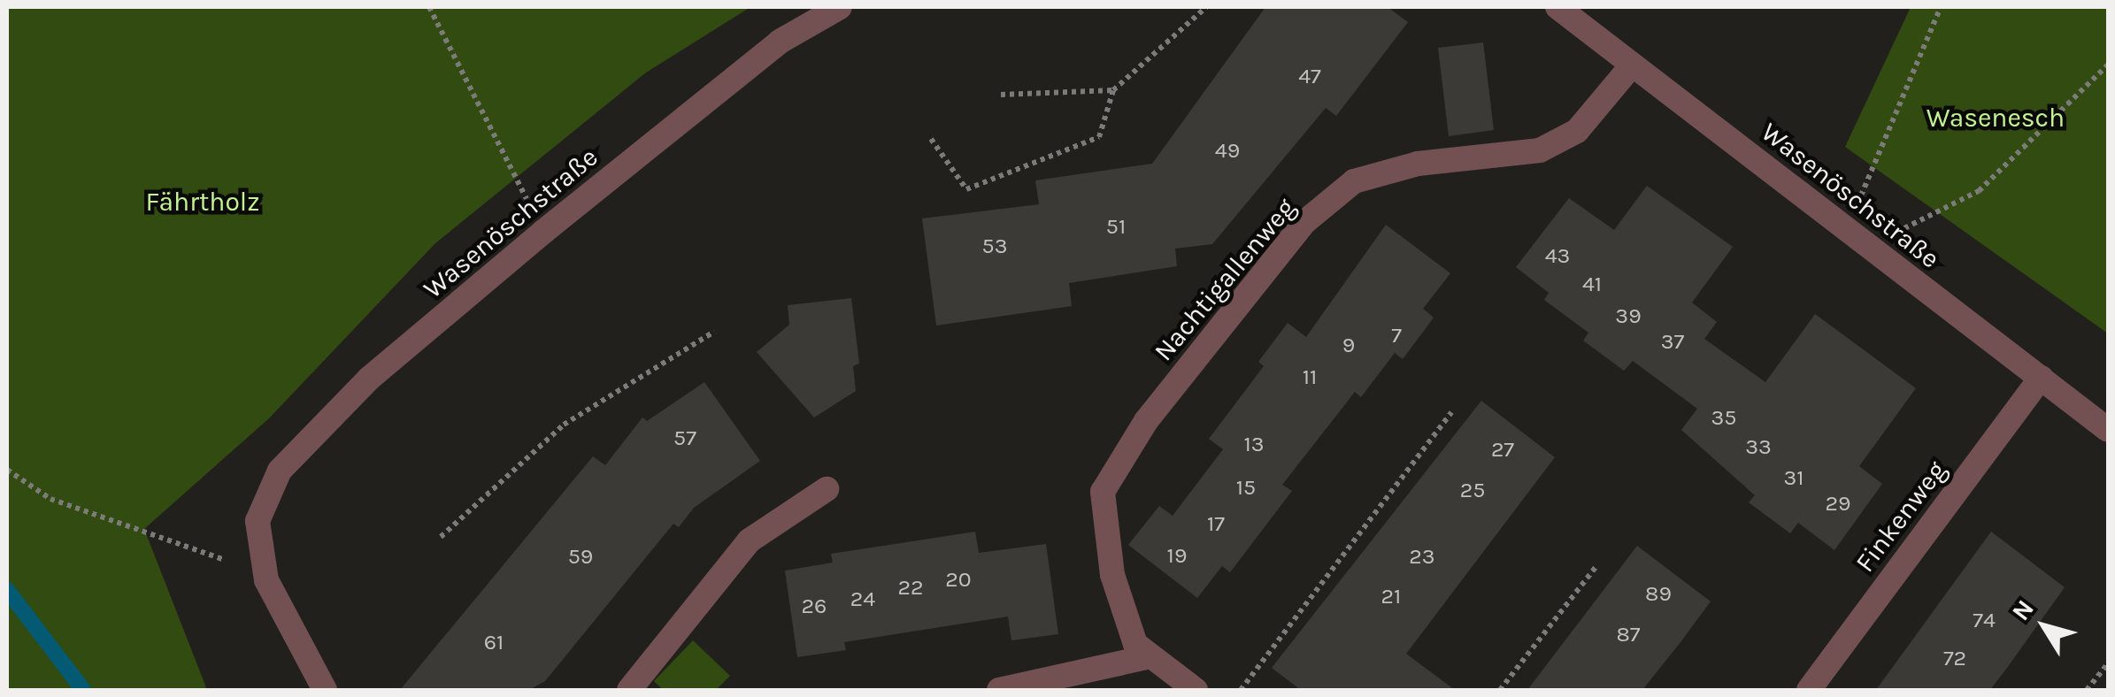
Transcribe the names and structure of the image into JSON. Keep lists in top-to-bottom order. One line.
{"streets":{"street":["Wasenöschstraße","Nachtigallenweg","Finkenweg"]},"crossings":[["Wasenöschstraße","Nachtigallenweg"],["Wasenöschstraße","Finkenweg"]],"parks":["Wasenesch","Fährtholz"],"house_numbers":["47","49","51","53","43","41","39","7","37","9","11","35","57","13","33","27","31","15","25","29","17","19","59","23","20","22","89","21","24","26","74","87","61","72"],"north":"top left"}
